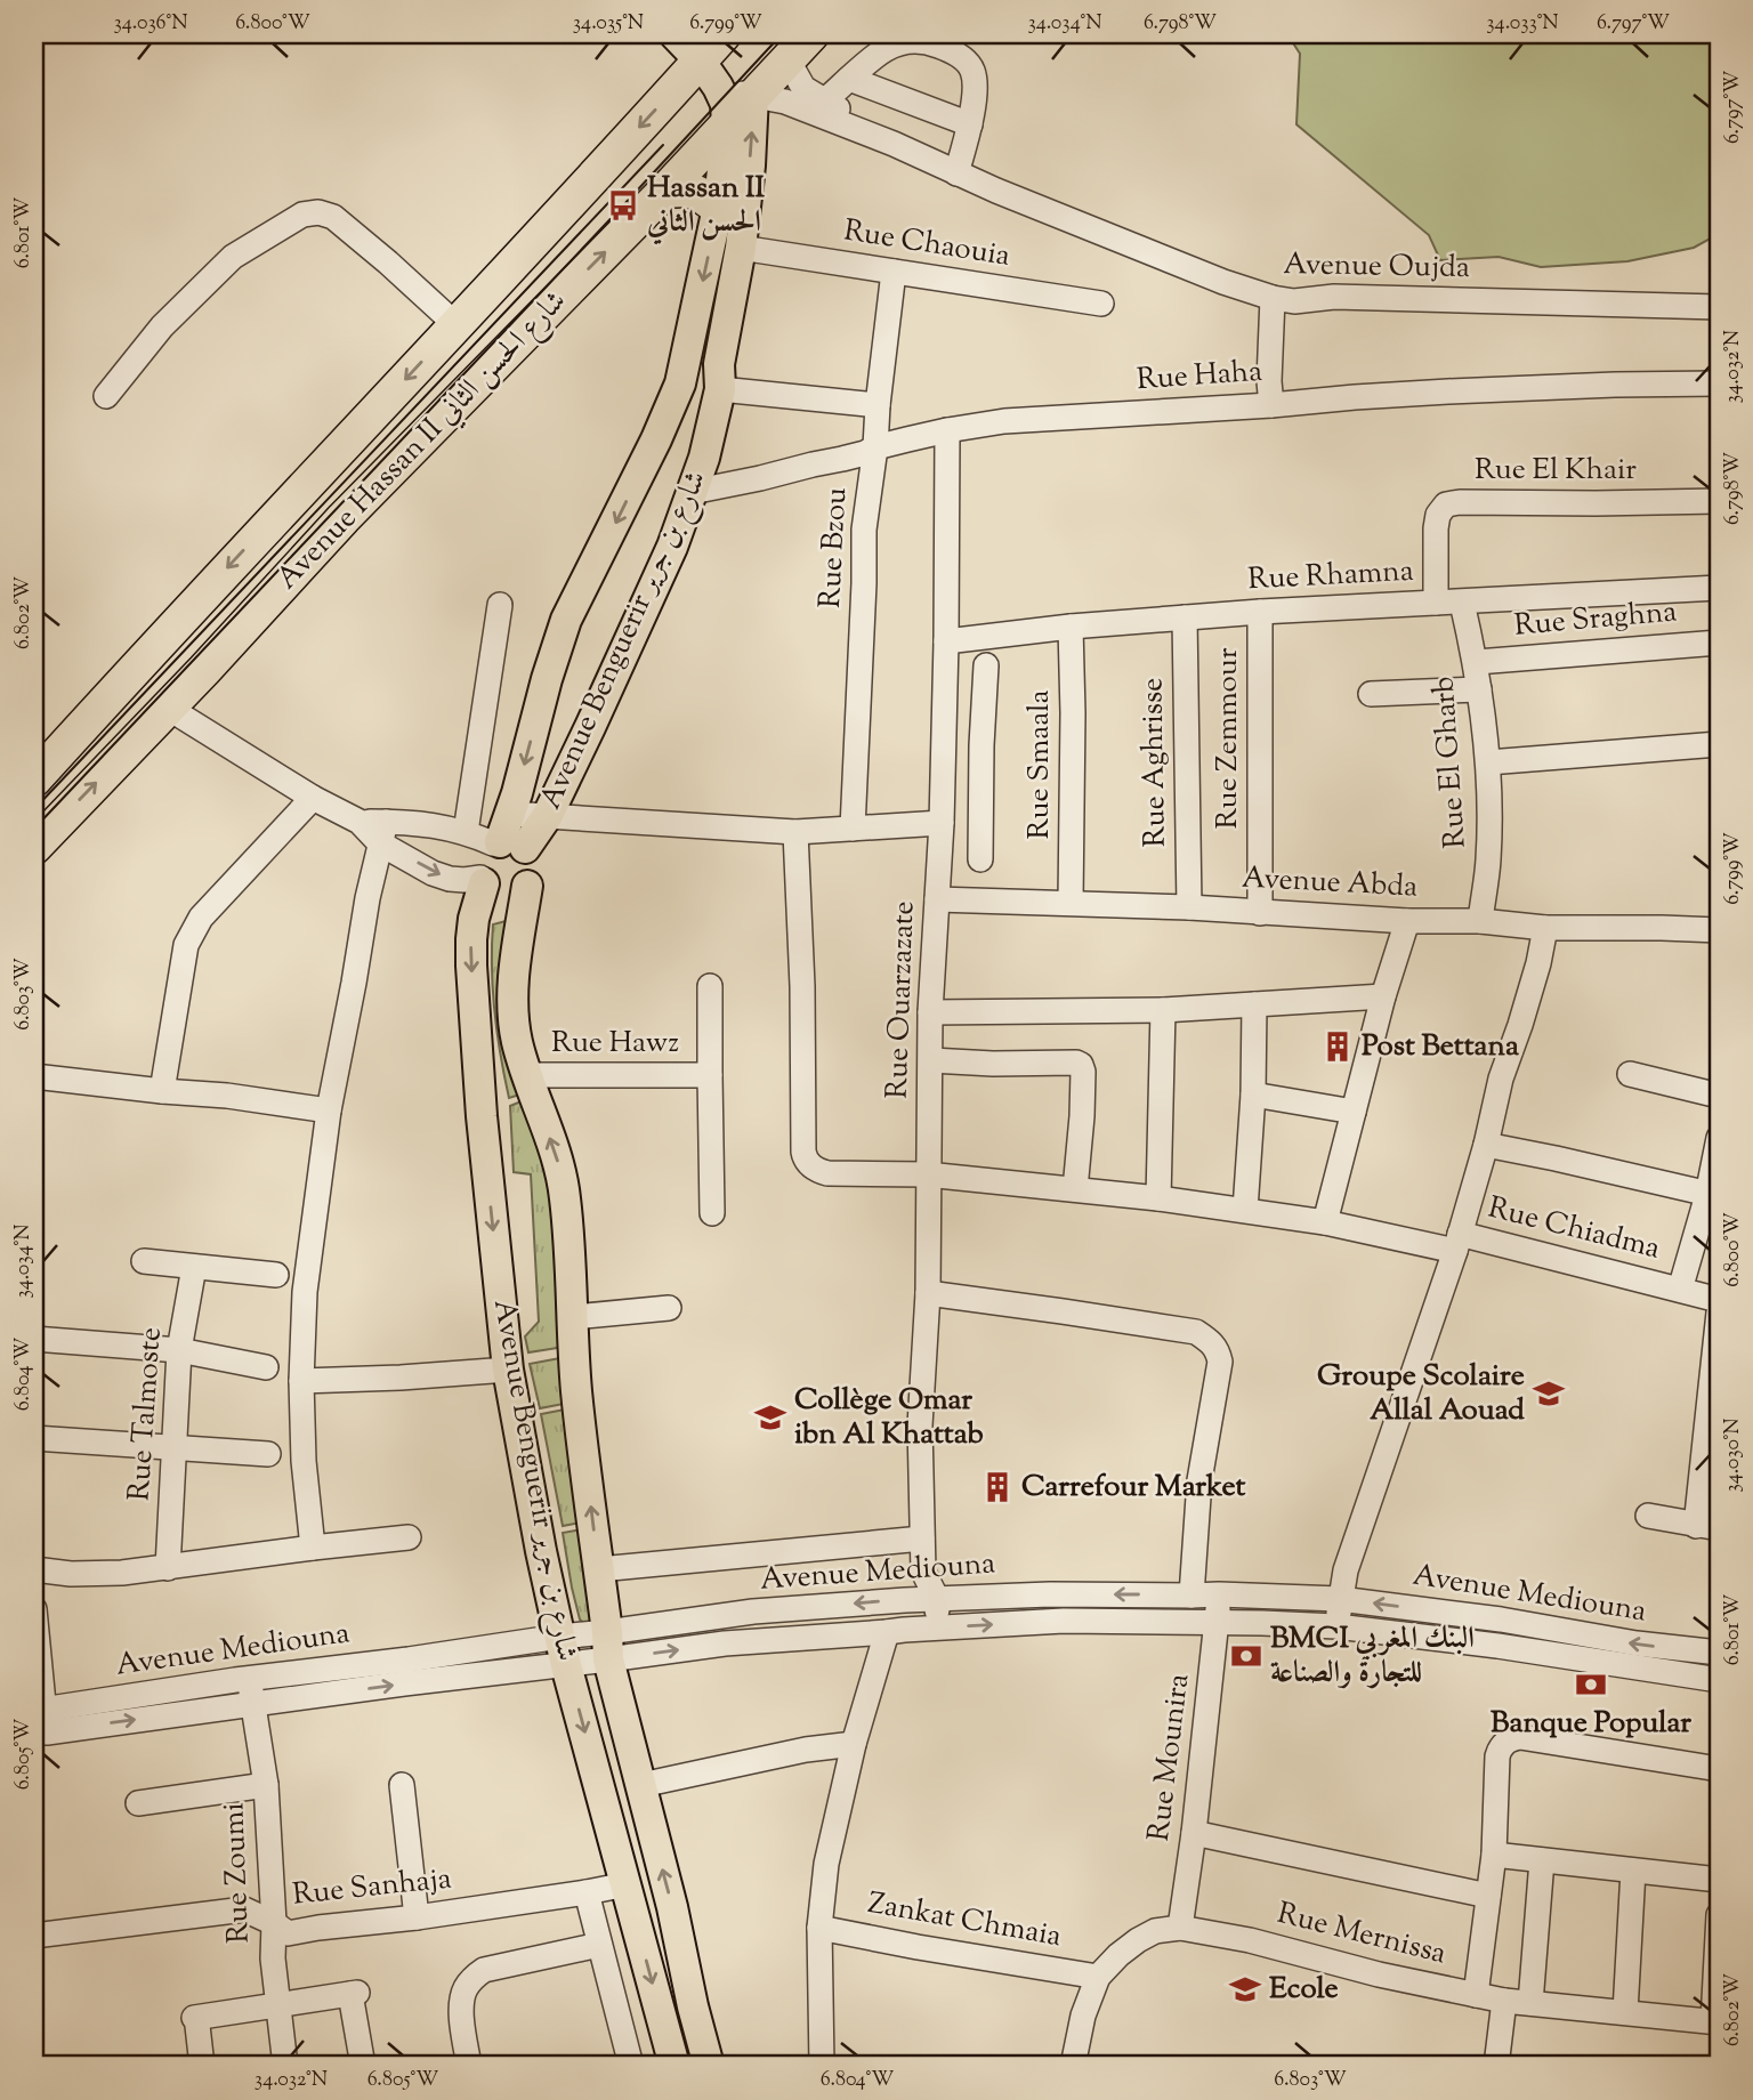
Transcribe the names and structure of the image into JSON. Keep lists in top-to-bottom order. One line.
{"streets":{"highway":["Avenue Hassan II شارع الحسن الثاني"],"main road":["Avenue Benguerir شارع بن جرير"],"street":["Rue Chaouia","Avenue Oujda","Rue Haha","Rue El Khair","Rue Bzou","Rue Rhamna","Rue Sraghna","Rue Zemmour","Rue Aghrisse","Rue El Gharb","Rue Smaala","Avenue Abda","Rue Ouarzazate","Rue Hawz","Rue Chiadma","Rue Talmoste","Avenue Mediouna","Rue Mounira","Rue Zoumi","Rue Sanhaja","Zankat Chmaia","Rue Mernissa"]},"crossings":[["Rue Chaouia","Rue Bzou"],["Rue Chaouia","Avenue Benguerir شارع بن جرير"],["Avenue Oujda","Avenue Hassan II شارع الحسن الثاني"],["Avenue Oujda","Avenue Benguerir شارع بن جرير"],["Rue Haha","Rue Bzou"],["Rue Haha","Avenue Benguerir شارع بن جرير"],["Rue Haha","Rue Ouarzazate"],["Avenue Hassan II شارع الحسن الثاني","Avenue Benguerir شارع بن جرير"],["Rue El Khair","Rue Rhamna"],["Rue Rhamna","Rue Zemmour"],["Rue Rhamna","Rue Aghrisse"],["Rue Rhamna","Rue El Gharb"],["Rue Rhamna","Rue Smaala"],["Rue Rhamna","Rue Ouarzazate"],["Rue Sraghna","Rue El Gharb"],["Avenue Benguerir شارع بن جرير","Rue Hawz"],["Avenue Benguerir شارع بن جرير","Avenue Mediouna"],["Avenue Benguerir شارع بن جرير","Rue Sanhaja"],["Rue Zemmour","Avenue Abda"],["Rue Aghrisse","Avenue Abda"],["Rue El Gharb","Avenue Abda"],["Rue Smaala","Avenue Abda"],["Avenue Abda","Rue Ouarzazate"],["Rue Ouarzazate","Rue Chiadma"],["Rue Ouarzazate","Avenue Mediouna"],["Avenue Mediouna","Rue Mounira"],["Avenue Mediouna","Rue Zoumi"],["Rue Mounira","Rue Mernissa"],["Rue Zoumi","Rue Sanhaja"],["Zankat Chmaia","Rue Mernissa"]],"places":{"bus stop":["Hassan II الحسن الثاني"],"building":["Post Bettana","Carrefour Market"],"school or university":["Groupe Scolaire Allal Aouad","Collège Omar ibn Al Khattab","Ecole"],"bank":["BMCI البنك المغربي للتجارة والصناعة","Banque Popular"]},"coordinates":["34.036°N","6.800°W","34.035°N","6.799°W","34.034°N","6.798°W","34.033°N","6.797°W","6.801°W","34.032°N","6.802°W","6.803°W","6.804°W","34.030°N","6.805°W"]}
